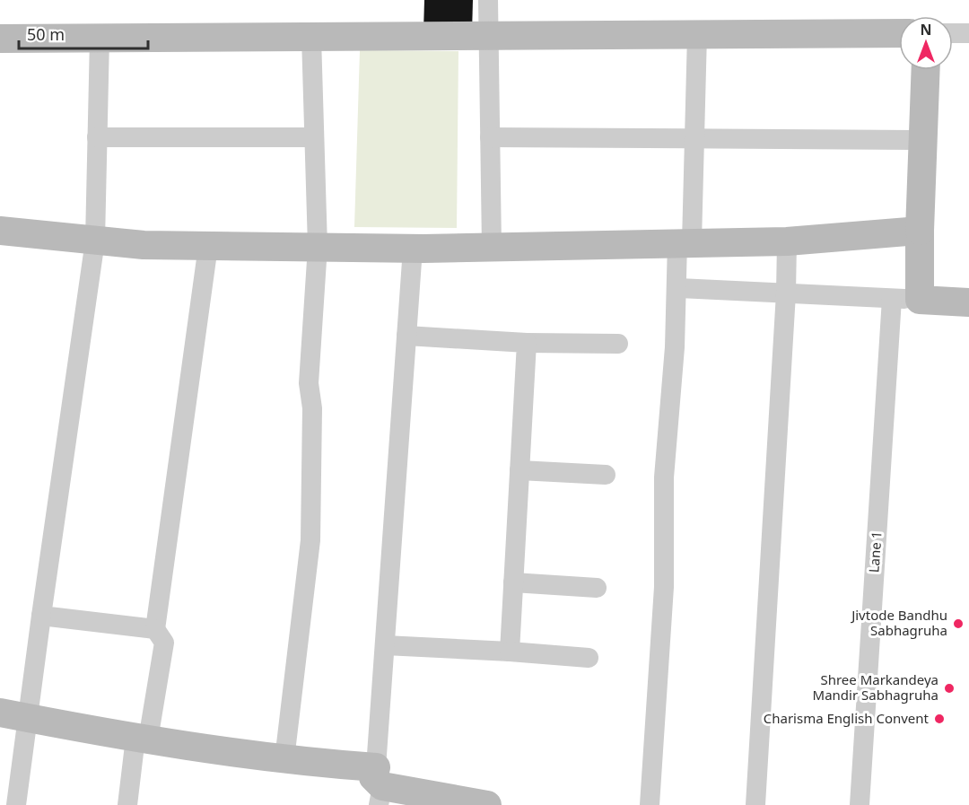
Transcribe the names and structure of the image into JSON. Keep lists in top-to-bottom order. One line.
{"streets":{"street":["Lane 1"]},"places":["Jivtode Bandhu Sabhagruha","Shree Markandeya Mandir Sabhagruha","Charisma English Convent"],"scale_bar":"50 m","north":"top"}
